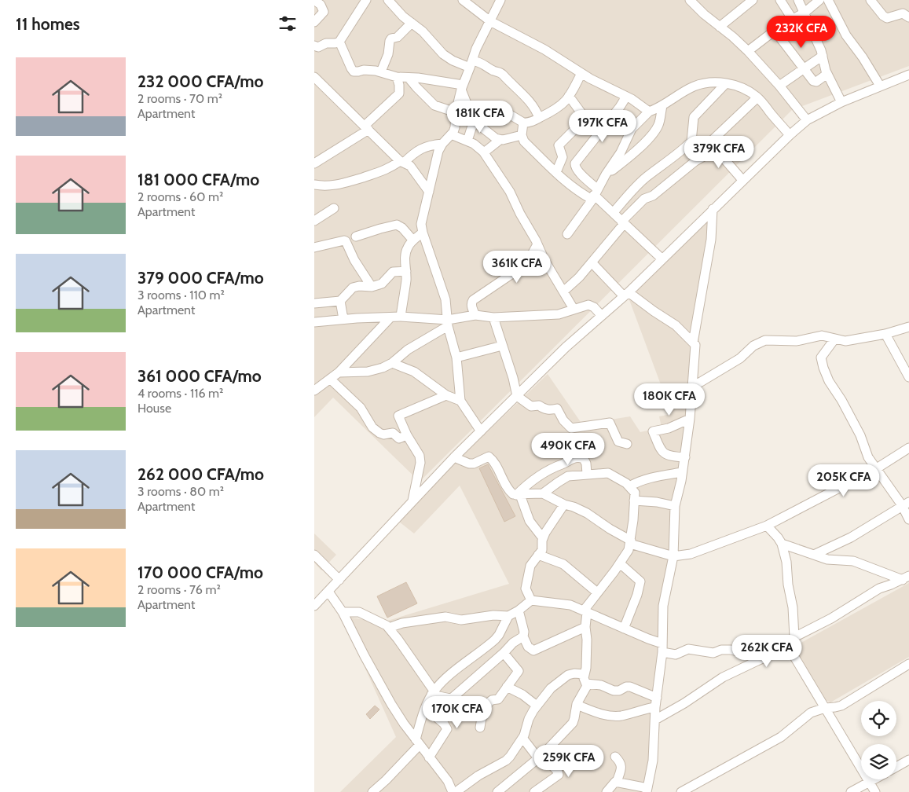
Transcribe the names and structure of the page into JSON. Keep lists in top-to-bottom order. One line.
{"page":{"heading":"11 homes","price":["232K CFA","181K CFA","197K CFA","379K CFA","361K CFA","180K CFA","490K CFA","205K CFA","262K CFA","170K CFA","259K CFA"],"list":[{"name":"232 000 CFA/mo","note":"2 rooms · 70 m² · Apartment"},{"name":"181 000 CFA/mo","note":"2 rooms · 60 m² · Apartment"},{"name":"379 000 CFA/mo","note":"3 rooms · 110 m² · Apartment"},{"name":"361 000 CFA/mo","note":"4 rooms · 116 m² · House"},{"name":"262 000 CFA/mo","note":"3 rooms · 80 m² · Apartment"},{"name":"170 000 CFA/mo","note":"2 rooms · 76 m² · Apartment"}]}}
